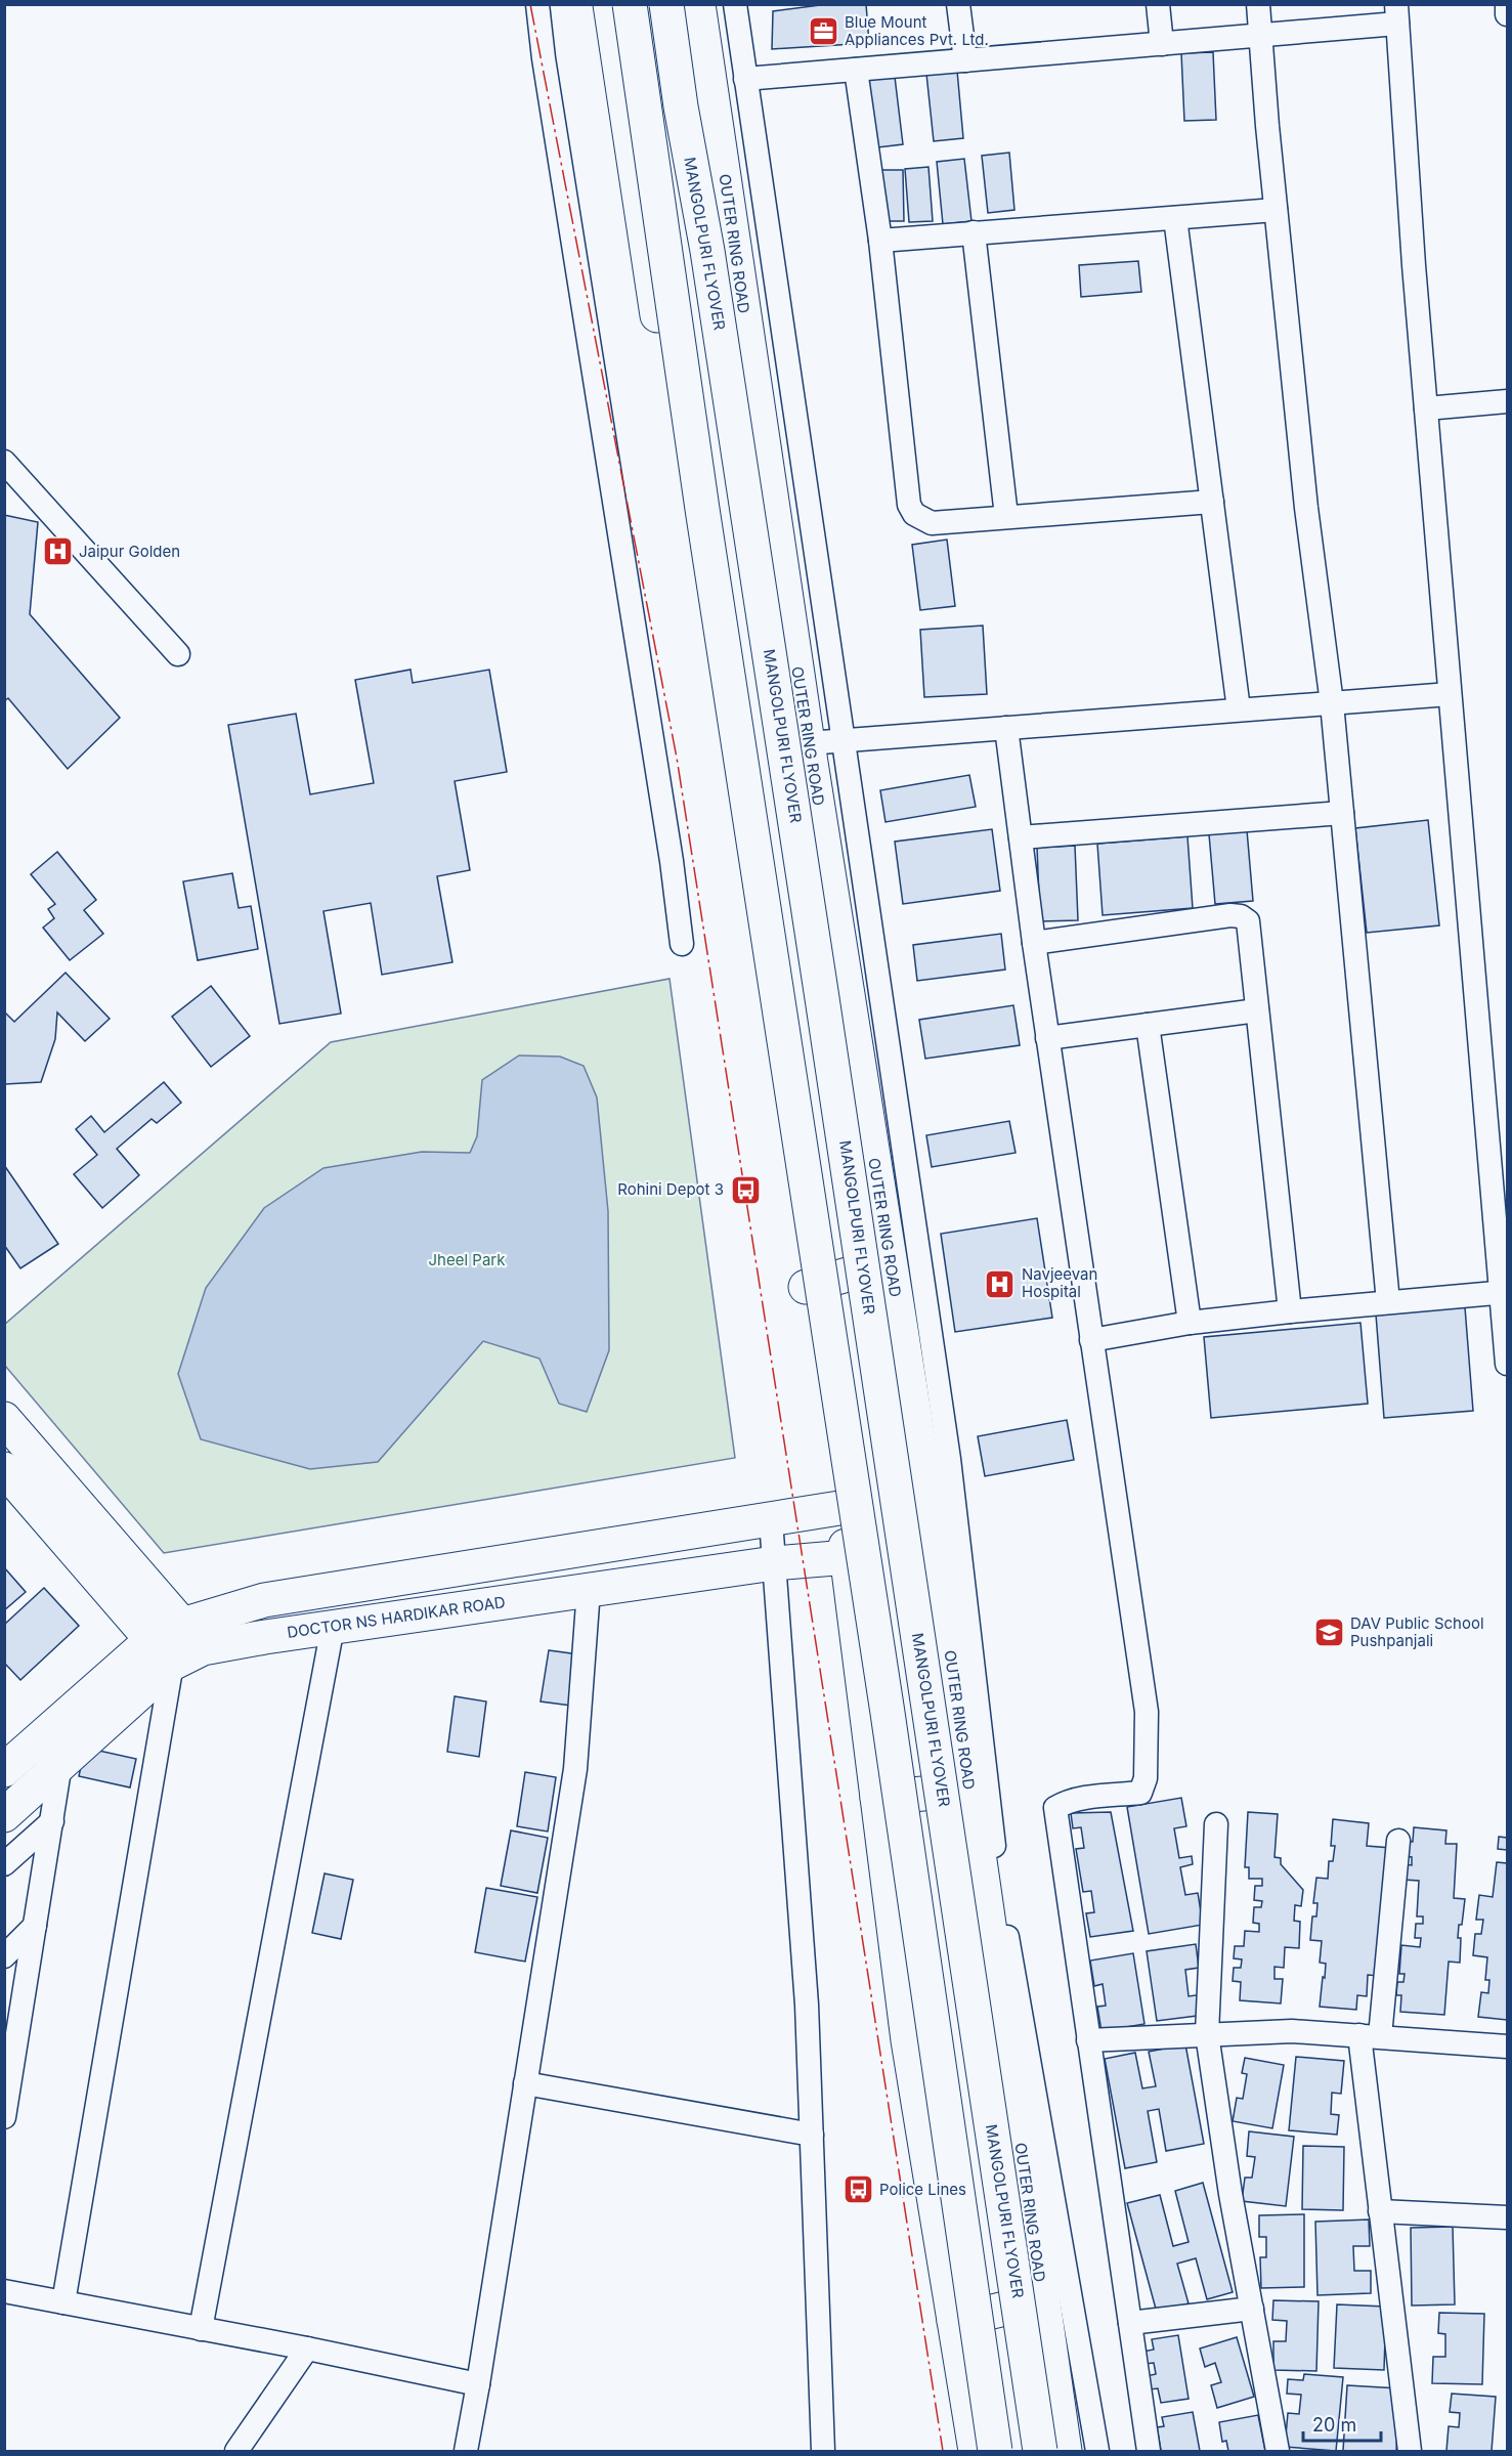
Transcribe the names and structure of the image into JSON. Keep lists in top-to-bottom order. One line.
{"streets":{"main road":["MANGOLPURI FLYOVER","OUTER RING ROAD","DOCTOR NS HARDIKAR ROAD"]},"parks":["Jheel Park"],"places":{"office":["Blue Mount Appliances Pvt. Ltd."],"hospital":["Jaipur Golden","Navjeevan Hospital"],"bus stop":["Rohini Depot 3","Police Lines"],"school or university":["DAV Public School Pushpanjali"]},"scale_bar":"20 m"}
